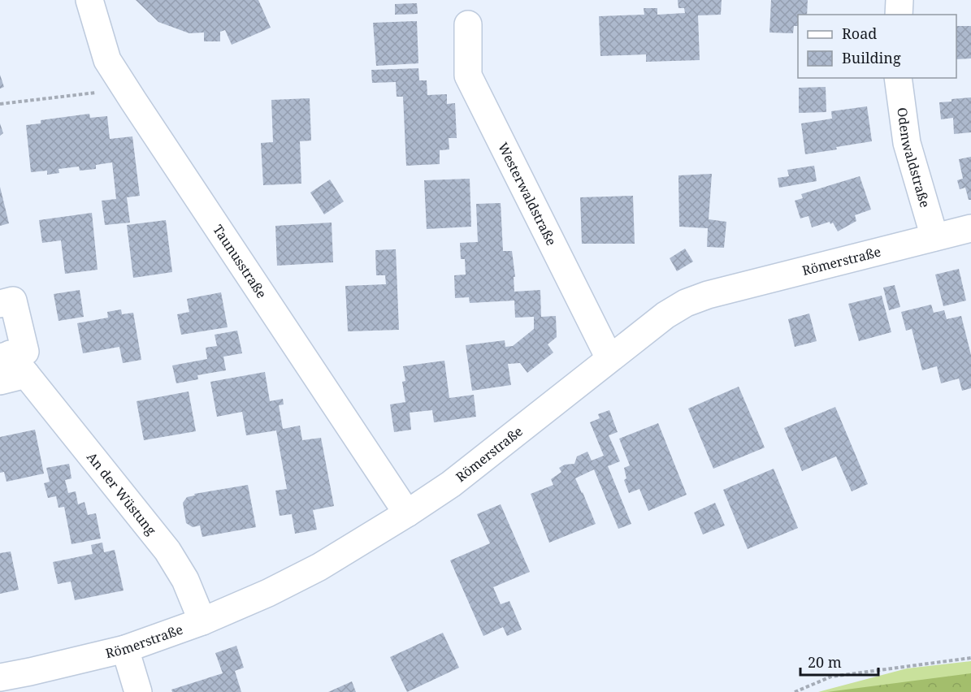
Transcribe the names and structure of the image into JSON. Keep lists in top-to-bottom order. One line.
{"streets":{"street":["Odenwaldstraße","Westerwaldstraße","Taunusstraße","Römerstraße","An der Wüstung"]},"crossings":[["Odenwaldstraße","Römerstraße"],["Westerwaldstraße","Römerstraße"],["Taunusstraße","Römerstraße"],["Römerstraße","An der Wüstung"]],"legend":["Road","Building"],"scale_bar":"20 m"}
